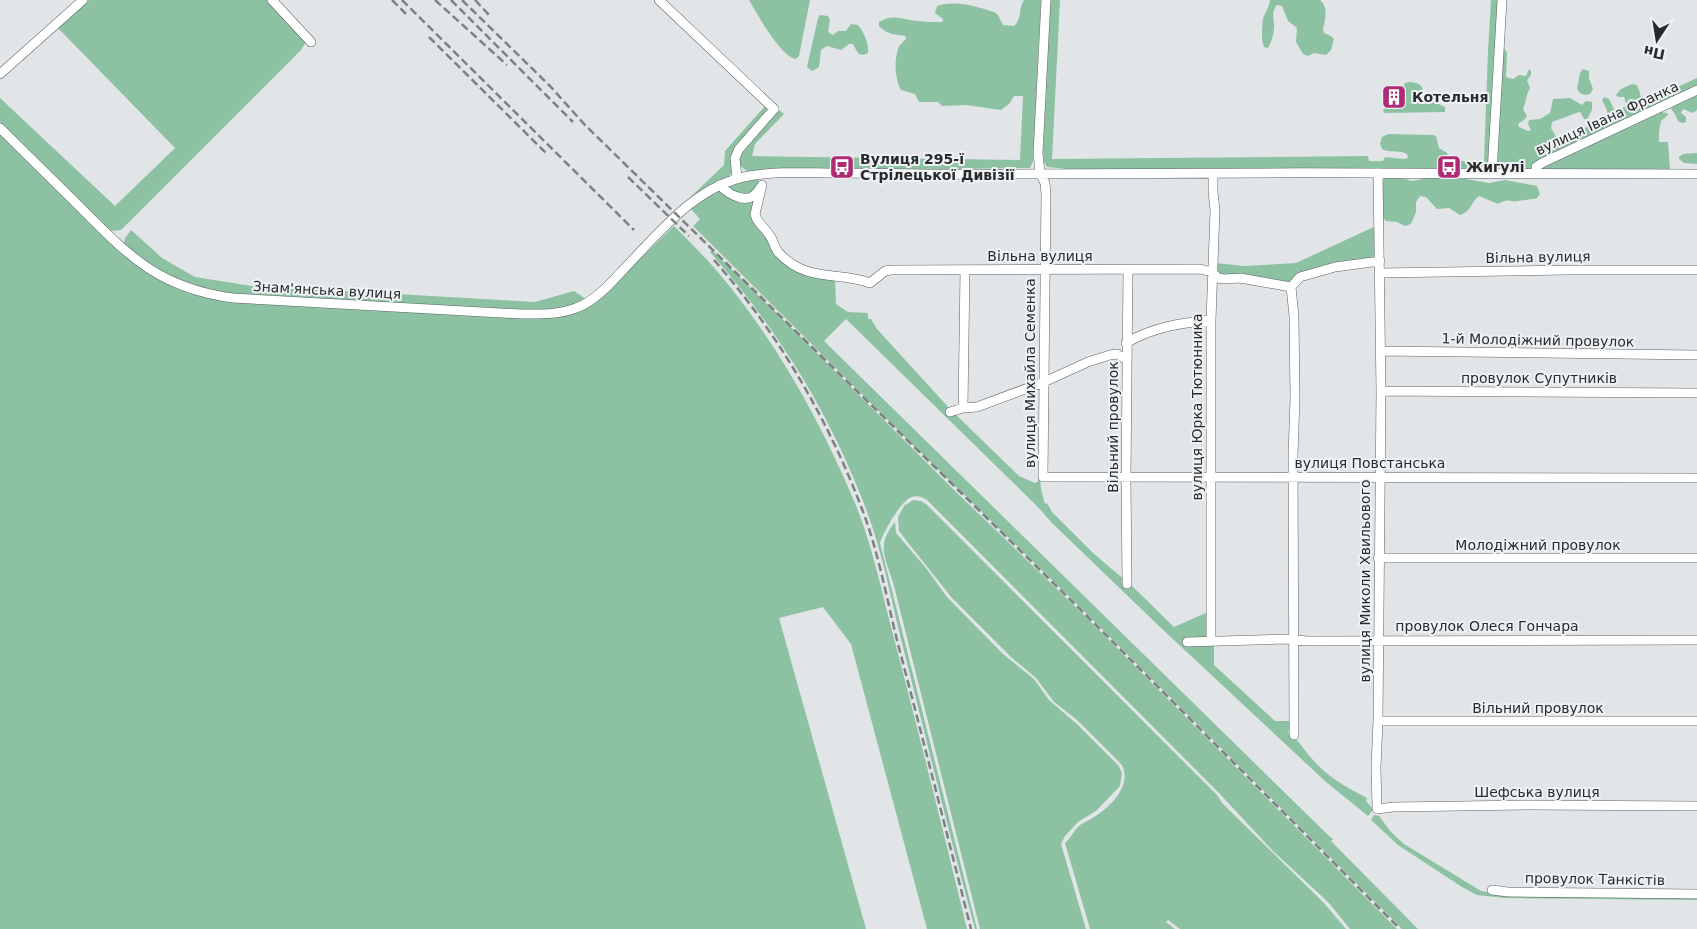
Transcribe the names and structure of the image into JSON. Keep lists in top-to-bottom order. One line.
{"streets":{"street":["вулиця Івана Франка","Вільна вулиця","Знам'янська вулиця","1-й Молодіжний провулок","вулиця Михайла Семенка","провулок Супутників","вулиця Юрка Тютюнника","Вільний провулок","вулиця Повстанська","Молодіжний провулок","вулиця Миколи Хвильового","провулок Олеся Гончара","Шефська вулиця","провулок Танкістів"]},"crossings":[["вулиця Івана Франка","Знам'янська вулиця"],["Вільна вулиця","Знам'янська вулиця"],["Вільна вулиця","вулиця Михайла Семенка"],["Вільна вулиця","вулиця Юрка Тютюнника"],["Вільна вулиця","Вільний провулок"],["Вільна вулиця","вулиця Миколи Хвильового"],["Знам'янська вулиця","вулиця Михайла Семенка"],["Знам'янська вулиця","вулиця Юрка Тютюнника"],["Знам'янська вулиця","вулиця Миколи Хвильового"],["1-й Молодіжний провулок","вулиця Миколи Хвильового"],["вулиця Михайла Семенка","вулиця Повстанська"],["провулок Супутників","вулиця Миколи Хвильового"],["вулиця Юрка Тютюнника","вулиця Повстанська"],["вулиця Юрка Тютюнника","провулок Олеся Гончара"],["Вільний провулок","вулиця Повстанська"],["Вільний провулок","вулиця Миколи Хвильового"],["вулиця Повстанська","вулиця Миколи Хвильового"],["Молодіжний провулок","вулиця Миколи Хвильового"],["вулиця Миколи Хвильового","провулок Олеся Гончара"],["вулиця Миколи Хвильового","Шефська вулиця"]],"places":{"building":["Котельня"],"bus stop":["Вулиця 295-ї Стрілецької Дивізії","Жигулі"]},"north":"bottom"}
